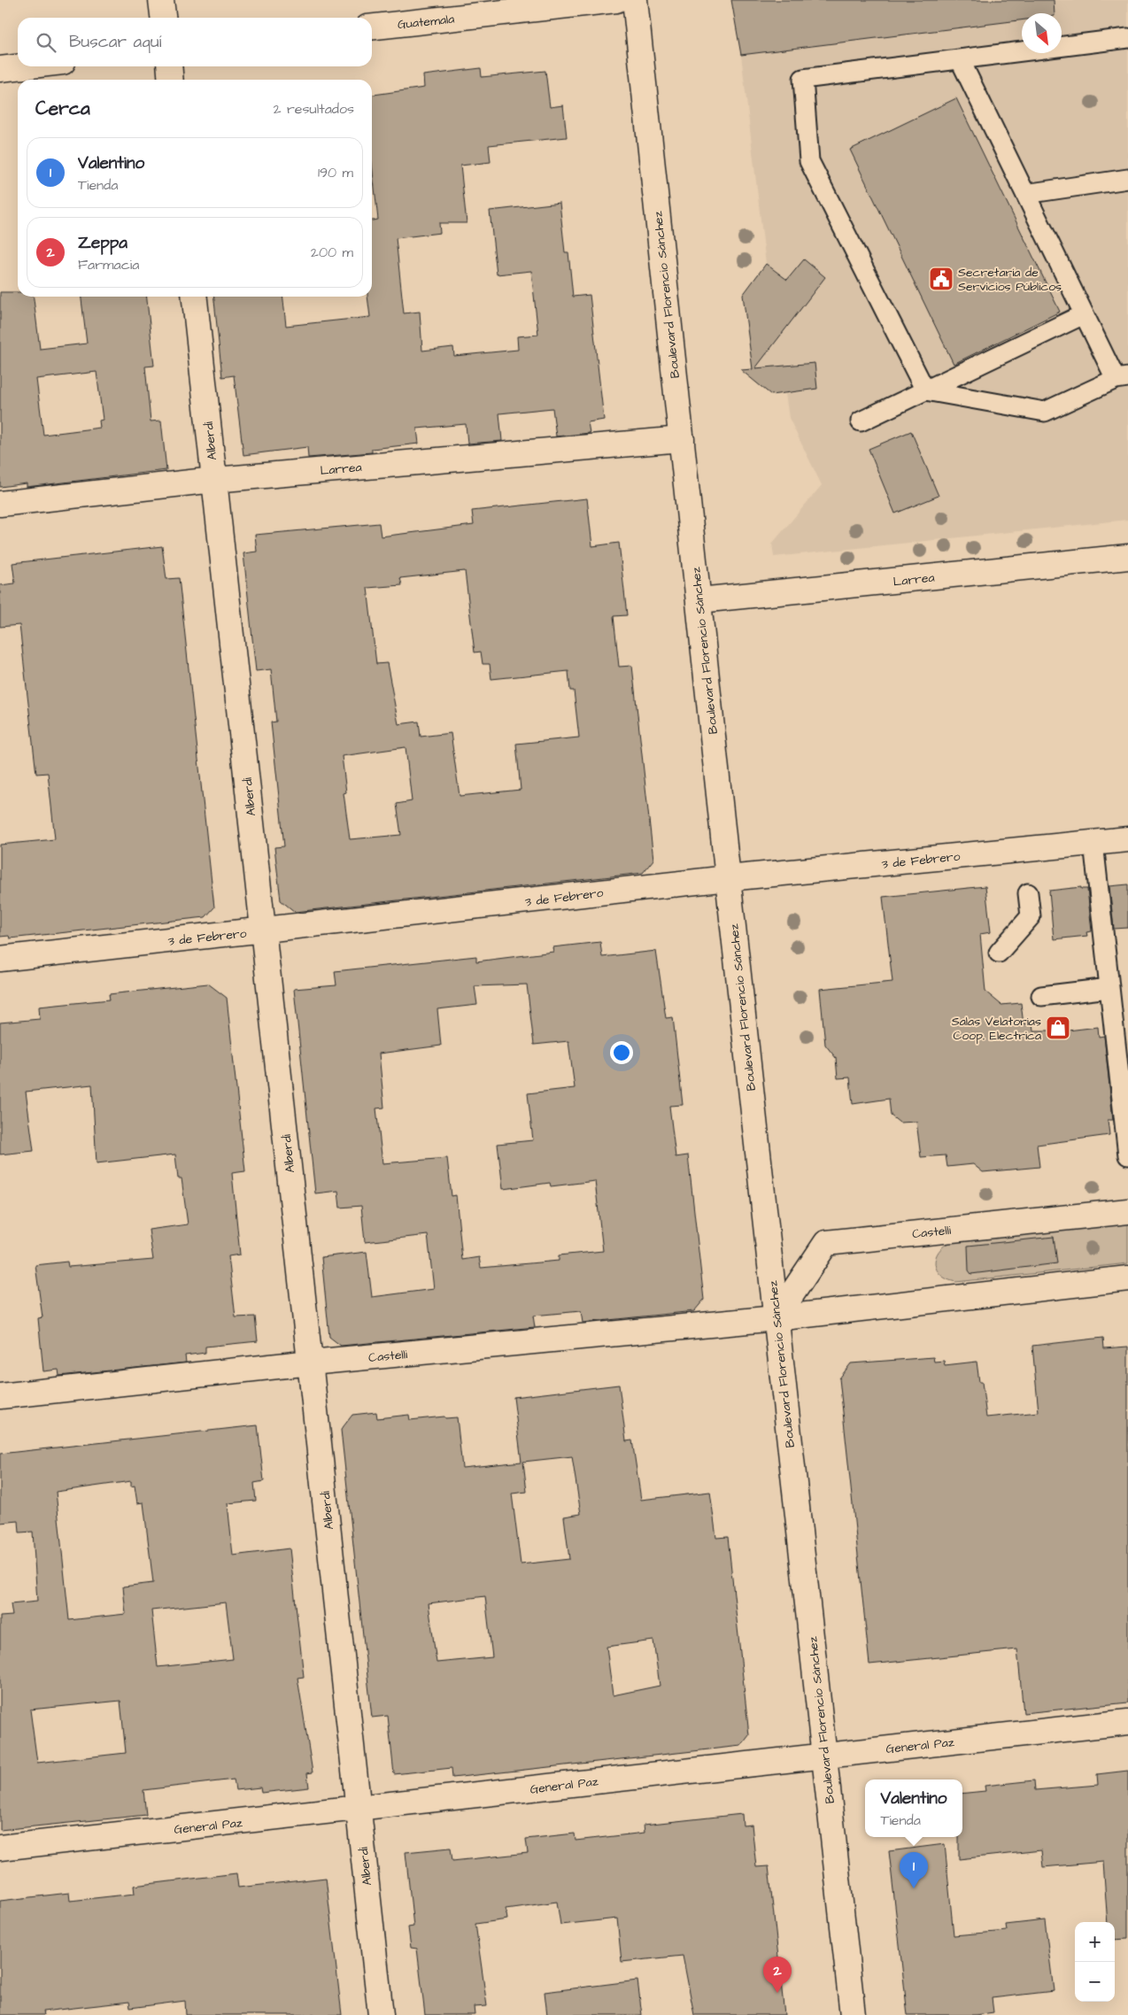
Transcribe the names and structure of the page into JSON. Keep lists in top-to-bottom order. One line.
{"streets":{"street":["Guatemala","Boulevard Florencio Sánchez","Alberdi","Larrea","3 de Febrero","Castelli","General Paz"]},"crossings":[["Boulevard Florencio Sánchez","Larrea"],["Boulevard Florencio Sánchez","3 de Febrero"],["Boulevard Florencio Sánchez","Castelli"],["Boulevard Florencio Sánchez","General Paz"],["Alberdi","Larrea"],["Alberdi","3 de Febrero"],["Alberdi","Castelli"],["Alberdi","General Paz"]],"places":{"public building":["Secretaría de Servicios Públicos"],"shop":["Salas Velatorias Coop. Electrica"]},"north":"bottom right","page":{"search":"Buscar aquí","heading":["Cerca","2 resultados"],"list":[{"mark":"1","name":"Valentino","note":"Tienda","value":"190 m"},{"mark":"2","name":"Zeppa","note":"Farmacia","value":"200 m"}],"popup":["Valentino","Tienda"],"pins":["1","2"],"map_buttons":["+","−"]}}
